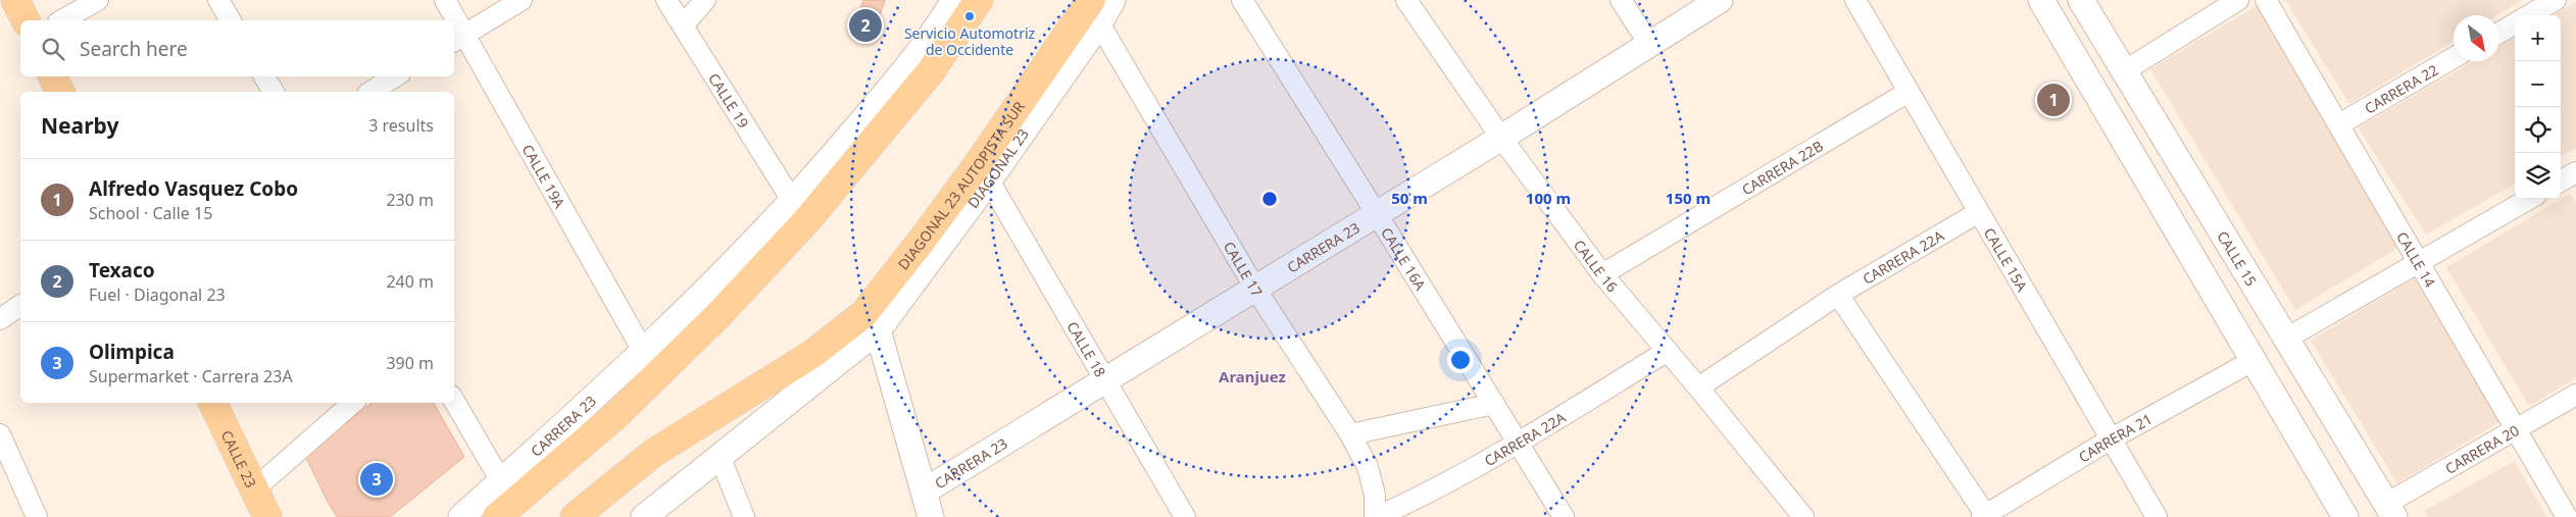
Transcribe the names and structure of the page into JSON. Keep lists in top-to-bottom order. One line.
{"streets":{"main road":["DIAGONAL 23 AUTOPISTA SUR","CARRERA 23","CALLE 23"],"street":["CARRERA 22","CALLE 19","DIAGONAL 23","CARRERA 22B","CALLE 19A","CARRERA 22A","CALLE 16A","CALLE 15A","CALLE 14","CALLE 15","CALLE 16","CALLE 17","CALLE 18","CARRERA 21","CARRERA 20"]},"crossings":[["CARRERA 22","CALLE 14"],["CALLE 19","CARRERA 23"],["DIAGONAL 23","DIAGONAL 23 AUTOPISTA SUR"],["DIAGONAL 23","CALLE 17"],["DIAGONAL 23","CALLE 18"],["CARRERA 22B","CALLE 15A"],["CARRERA 22B","CALLE 16"],["CALLE 19A","CARRERA 23"],["DIAGONAL 23 AUTOPISTA SUR","CALLE 17"],["CARRERA 23","CALLE 16A"],["CARRERA 23","CALLE 16"],["CARRERA 23","CALLE 17"],["CARRERA 23","CALLE 18"],["CARRERA 22A","CALLE 16A"],["CARRERA 22A","CALLE 15A"],["CARRERA 22A","CALLE 16"],["CARRERA 22A","CALLE 17"],["CALLE 15A","CARRERA 21"],["CALLE 14","CARRERA 20"],["CALLE 15","CARRERA 20"]],"districts":["Aranjuez"],"places":["Servicio Automotriz de Occidente"],"north":"bottom right","page":{"pins":["2","1","3"],"map_buttons":["+","−"],"search":"Search here","heading":["Nearby","3 results"],"list":[{"mark":"1","name":"Alfredo Vasquez Cobo","note":"School · Calle 15","value":"230 m"},{"mark":"2","name":"Texaco","note":"Fuel · Diagonal 23","value":"240 m"},{"mark":"3","name":"Olimpica","note":"Supermarket · Carrera 23A","value":"390 m"}]},"rings":["50 m","100 m","150 m"]}
